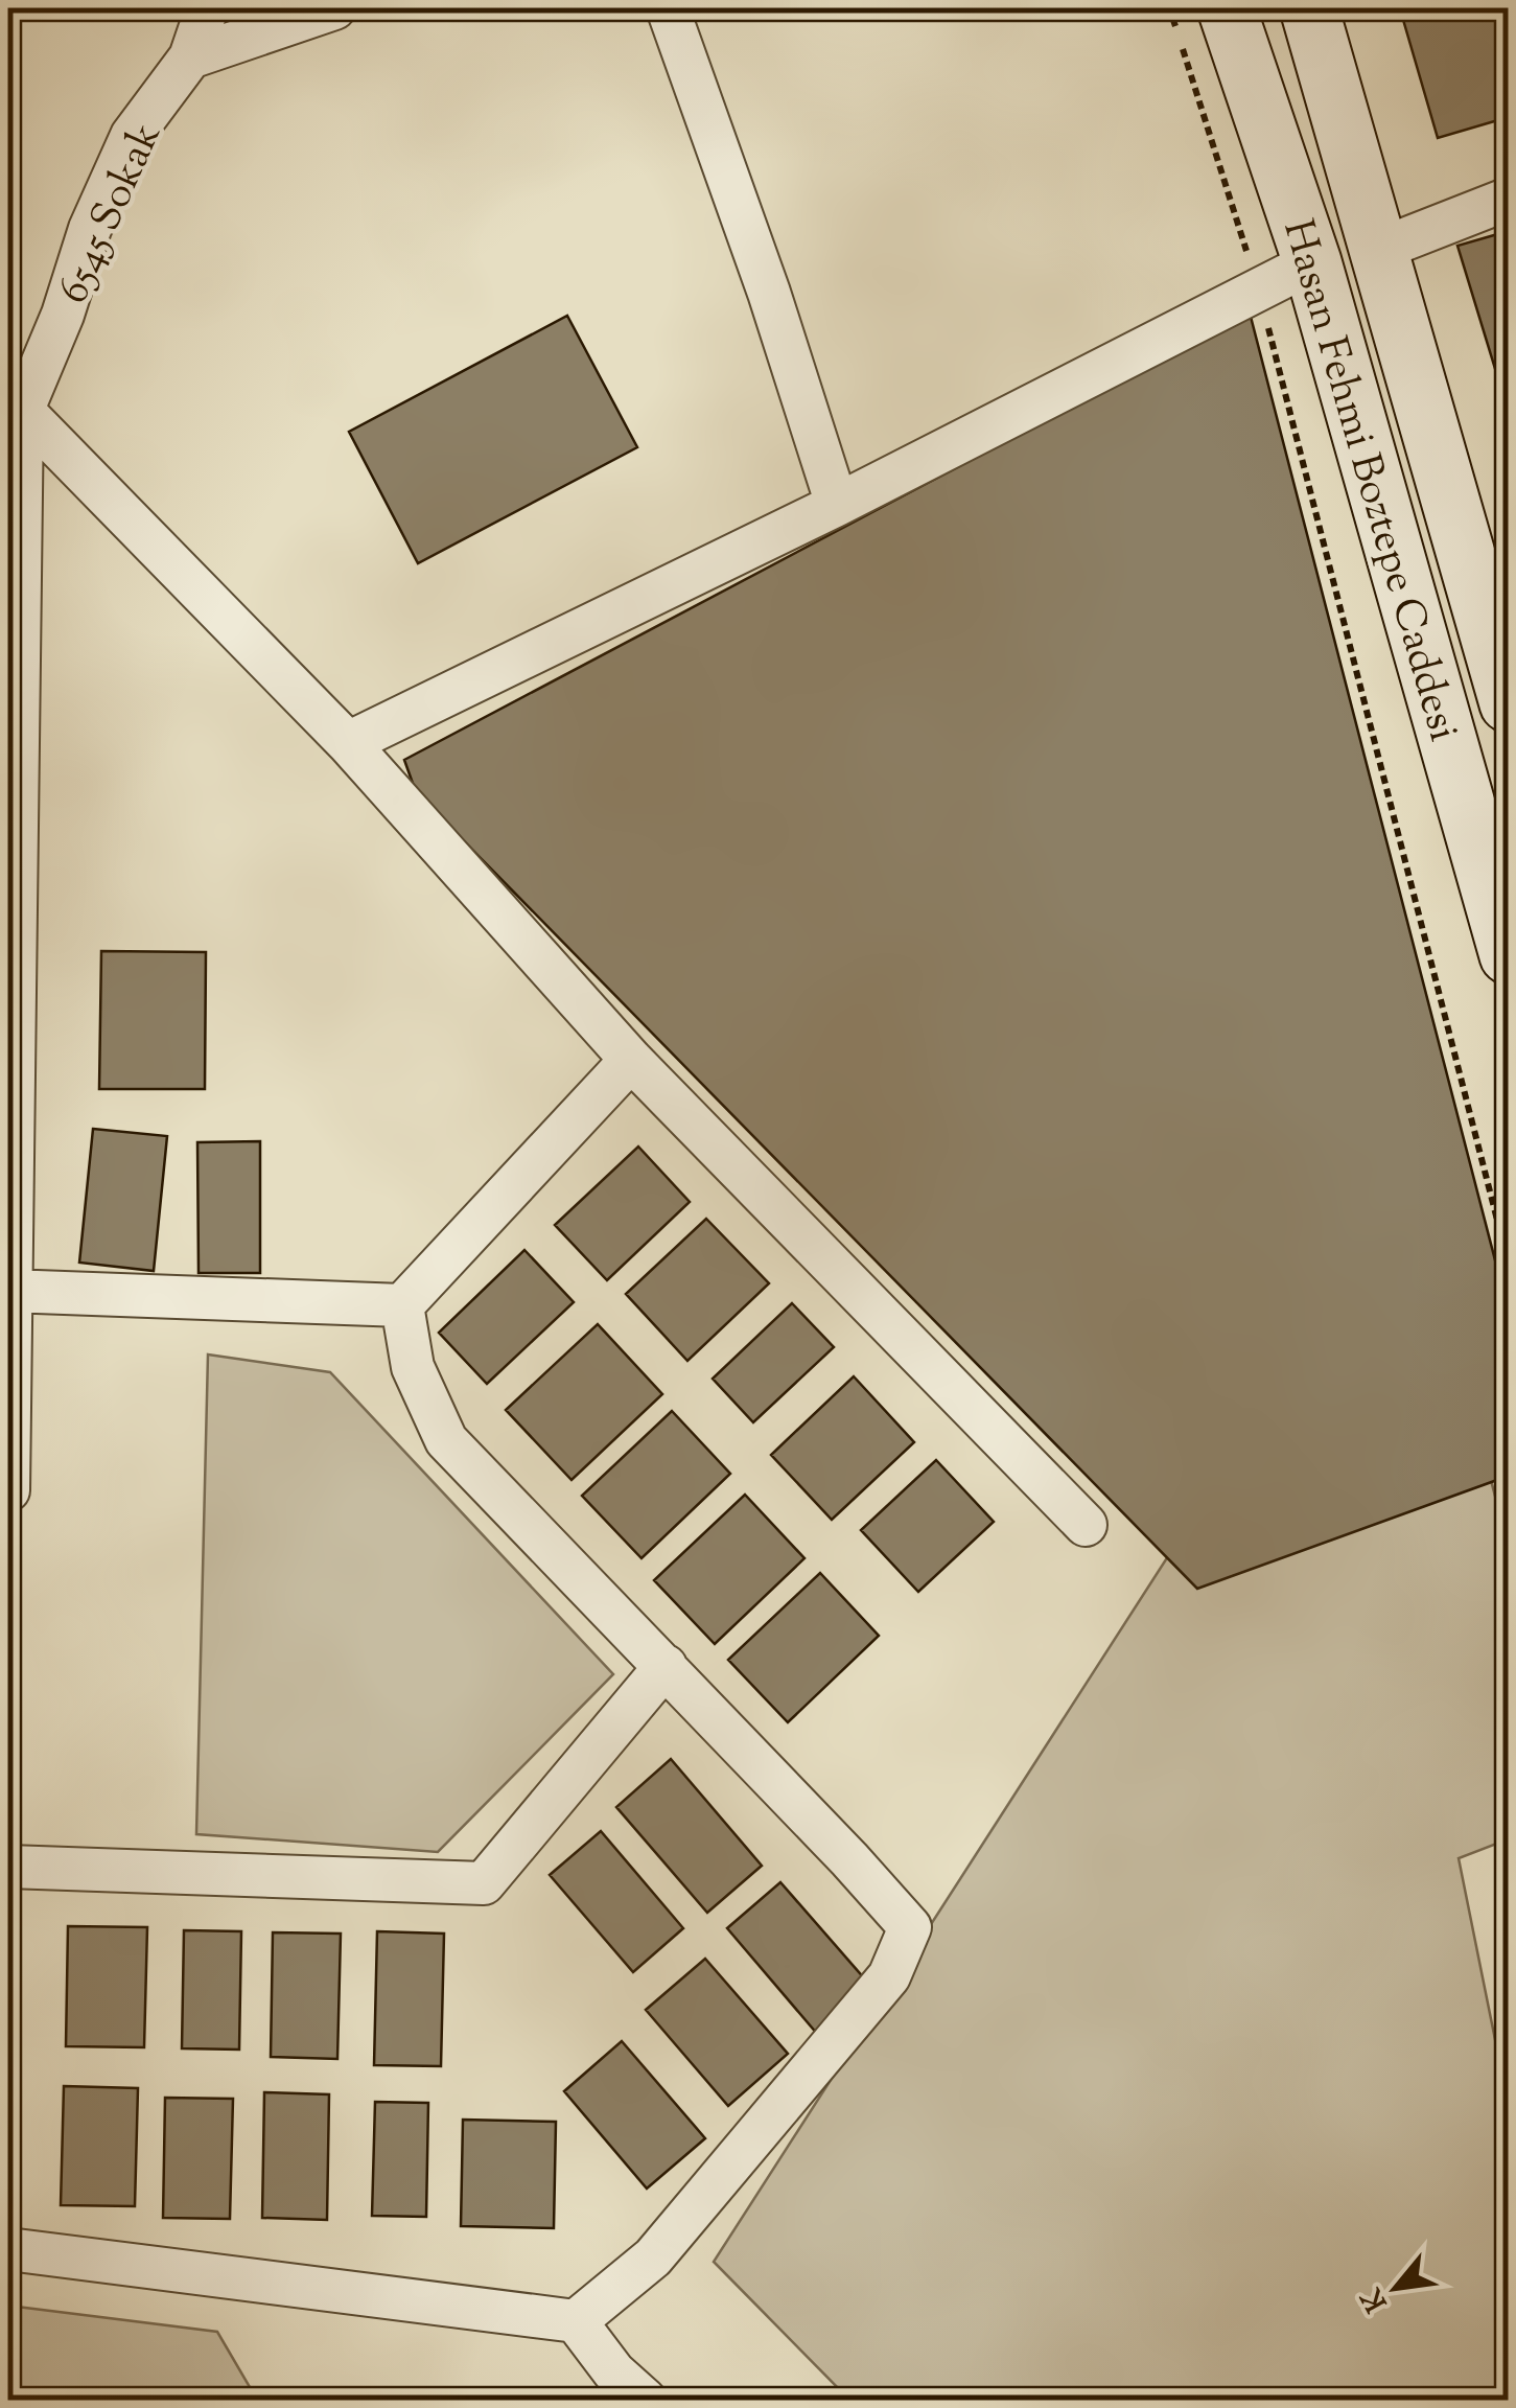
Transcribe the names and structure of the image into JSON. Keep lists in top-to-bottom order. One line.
{"streets":{"main road":["Hasan Fehmi Boztepe Caddesi"],"street":["6545 Sokak"]},"north":"bottom left"}
